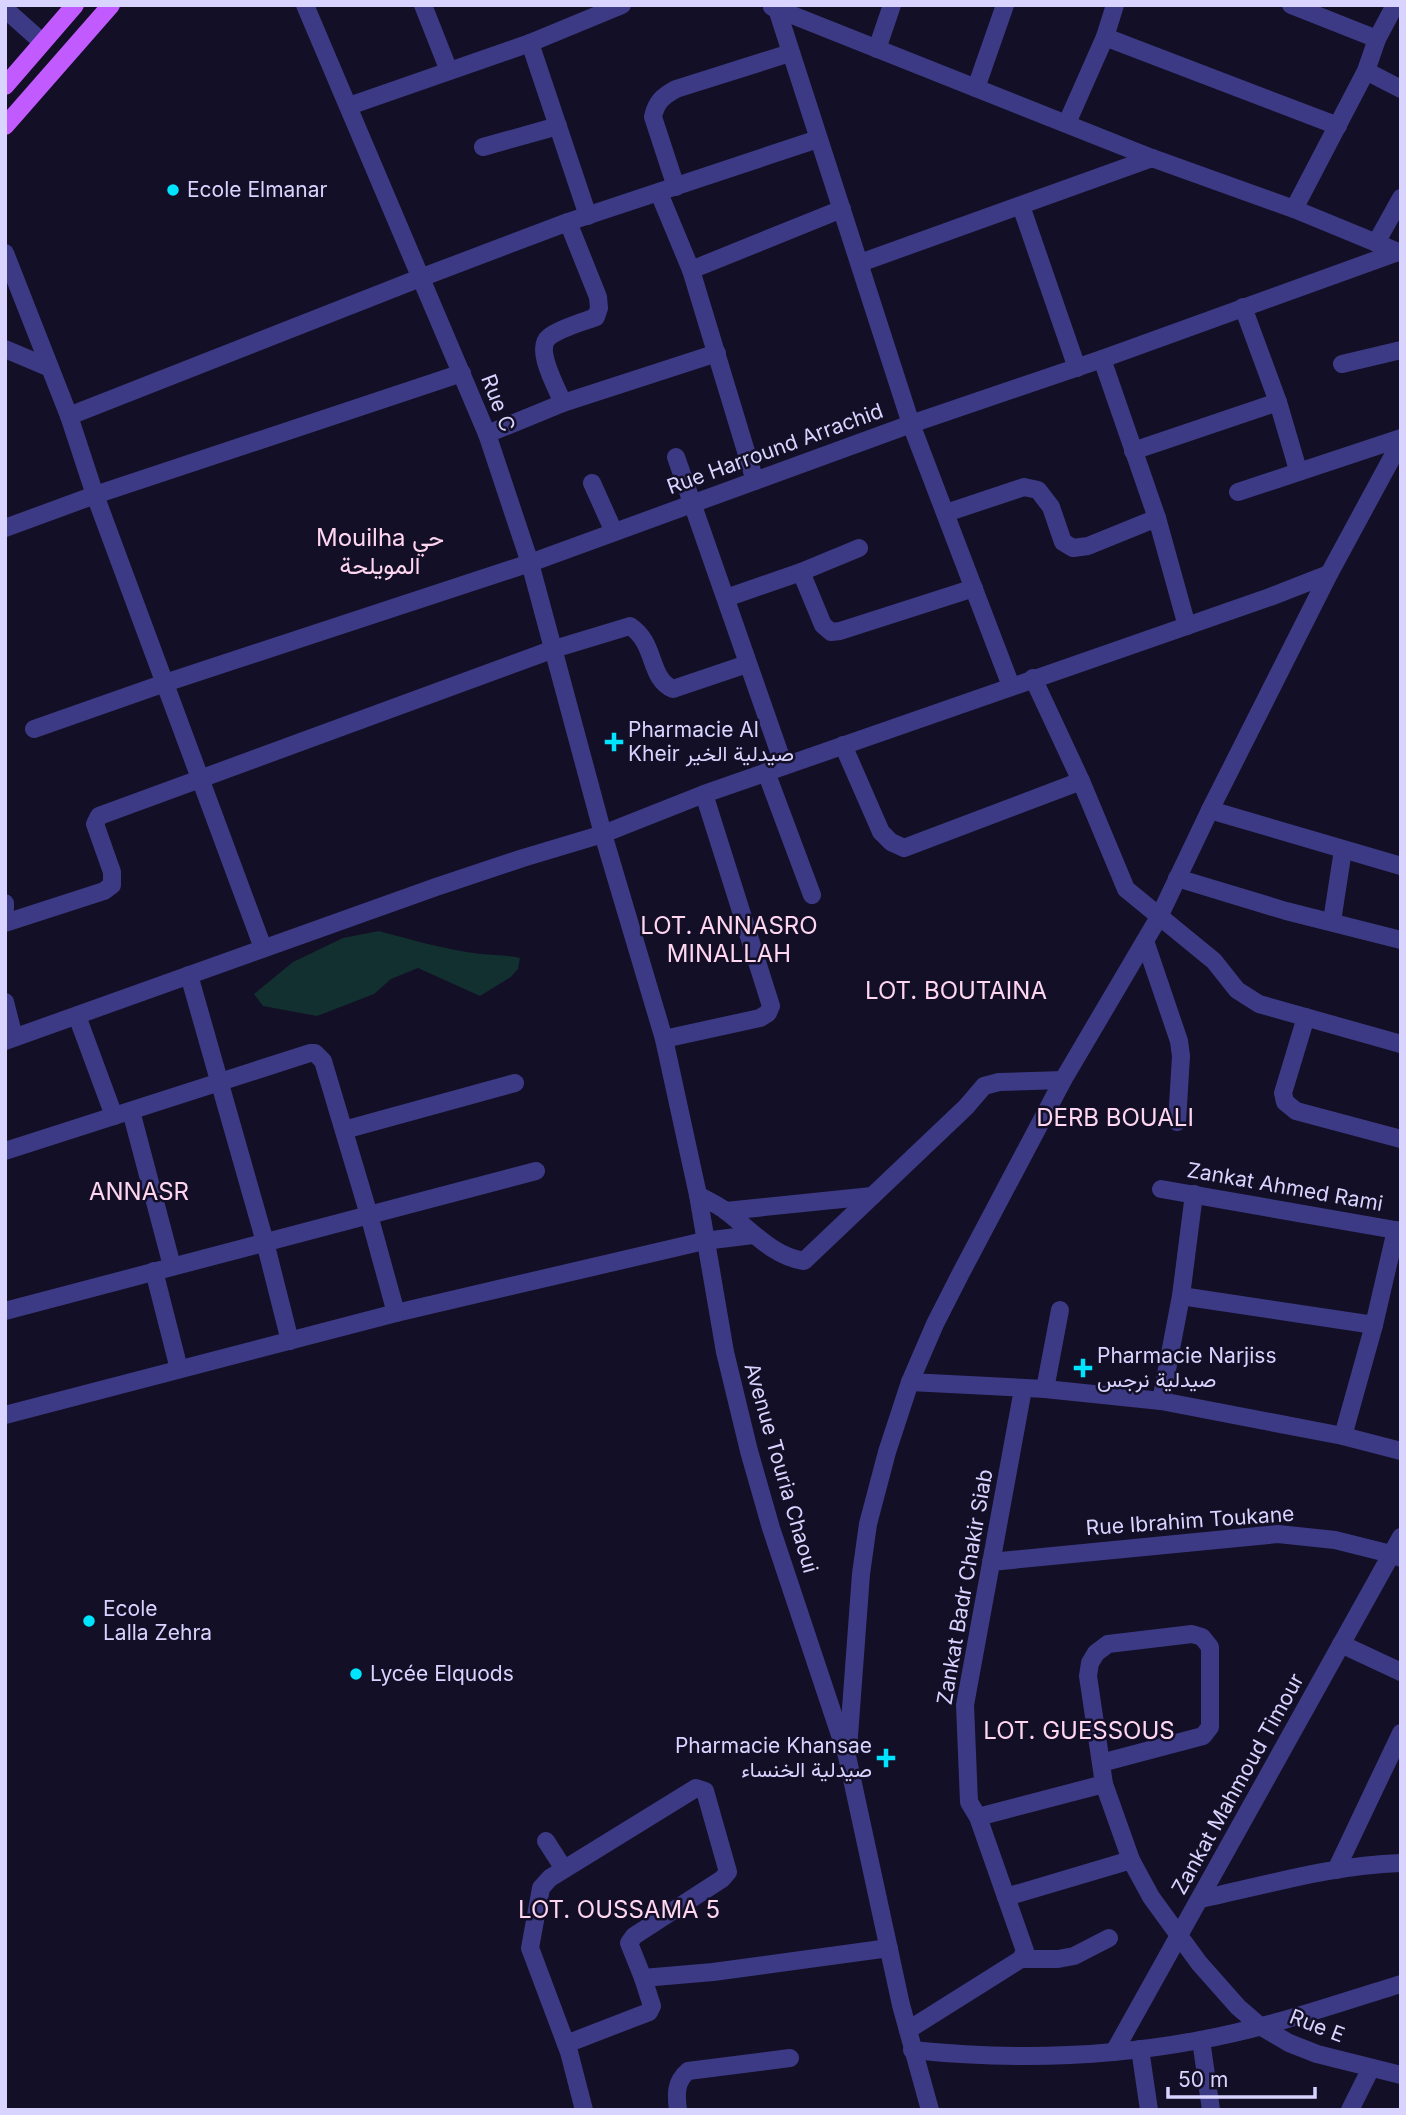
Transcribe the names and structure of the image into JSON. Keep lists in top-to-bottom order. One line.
{"streets":{"street":["Rue C","Rue Harround Arrachid","Zankat Ahmed Rami","Avenue Touria Chaoui","Rue Ibrahim Toukane","Zankat Badr Chakir Siab","Zankat Mahmoud Timour","Rue E"]},"crossings":[["Rue C","Rue Harround Arrachid"],["Rue C","Avenue Touria Chaoui"],["Rue Ibrahim Toukane","Zankat Badr Chakir Siab"],["Rue Ibrahim Toukane","Zankat Mahmoud Timour"],["Zankat Mahmoud Timour","Rue E"]],"districts":["Mouilha حي المويلحة","LOT. ANNASRO MINALLAH","LOT. BOUTAINA","DERB BOUALI","ANNASR","LOT. GUESSOUS","LOT. OUSSAMA 5"],"places":{"other":["Ecole Elmanar","Ecole Lalla Zehra","Lycée Elquods"],"health":["Pharmacie Al Kheir صيدلية الخير","Pharmacie Narjiss صيدلية نرجس","Pharmacie Khansae صيدلية الخنساء"]},"scale_bar":"50 m"}
